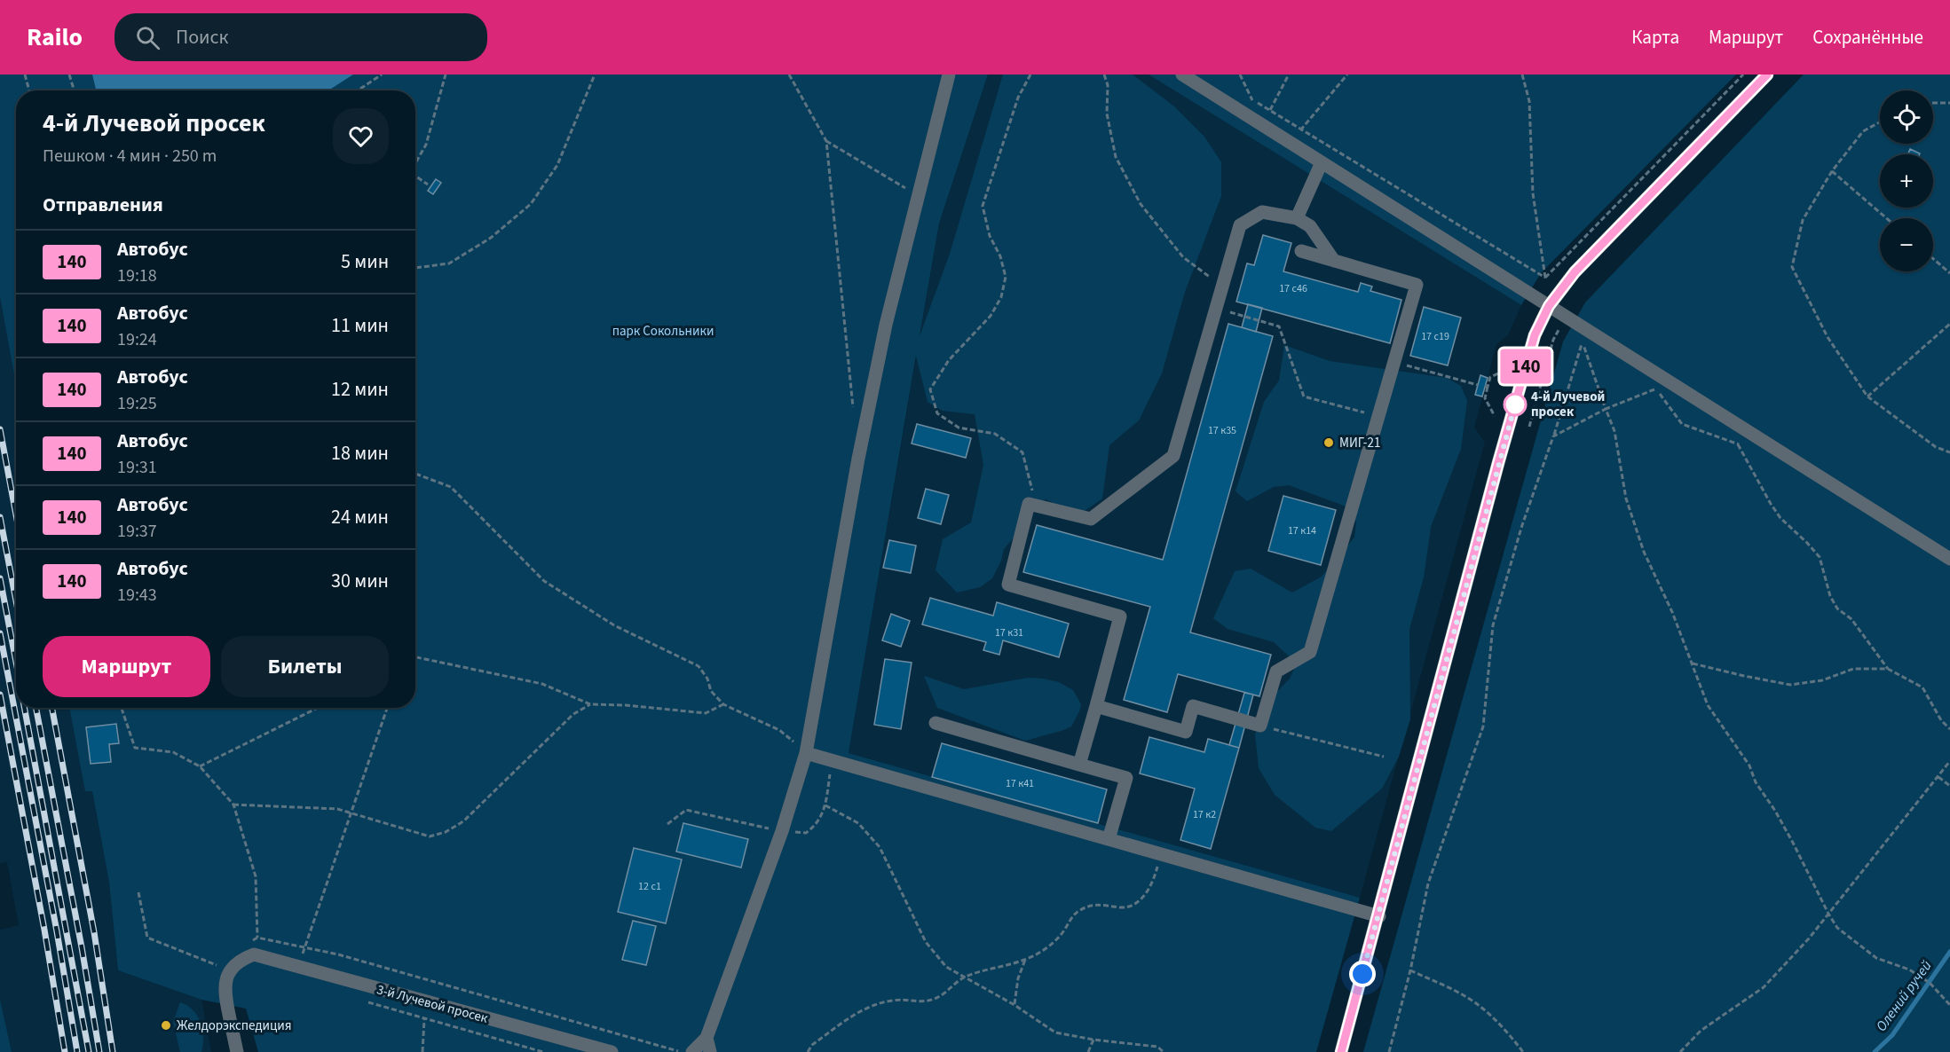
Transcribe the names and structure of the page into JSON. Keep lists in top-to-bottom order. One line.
{"streets":{"street":["3-й Лучевой просек"]},"water":["Олений ручей"],"parks":["парк Сокольники"],"places":["4-й Лучевой просек","МИГ-21","Желдорэкспедиция"],"lines":["bus line 140"],"house_numbers":["17 с46","17 с19","17 к35","17 к14","17 к31","17 к41","17 к2","12 c1"],"page":{"header":"Railo","search":"Поиск","nav":["Карта","Маршрут","Сохранённые"],"on_map":"140","map_buttons":["+","−"],"heading":[["4-й Лучевой просек","Пешком · 4 мин · 250 m"],"Отправления"],"list":[{"mark":"140","name":"Автобус","note":"19:18","value":"5 мин"},{"mark":"140","name":"Автобус","note":"19:24","value":"11 мин"},{"mark":"140","name":"Автобус","note":"19:25","value":"12 мин"},{"mark":"140","name":"Автобус","note":"19:31","value":"18 мин"},{"mark":"140","name":"Автобус","note":"19:37","value":"24 мин"},{"mark":"140","name":"Автобус","note":"19:43","value":"30 мин"}],"buttons":["Маршрут","Билеты"]}}
